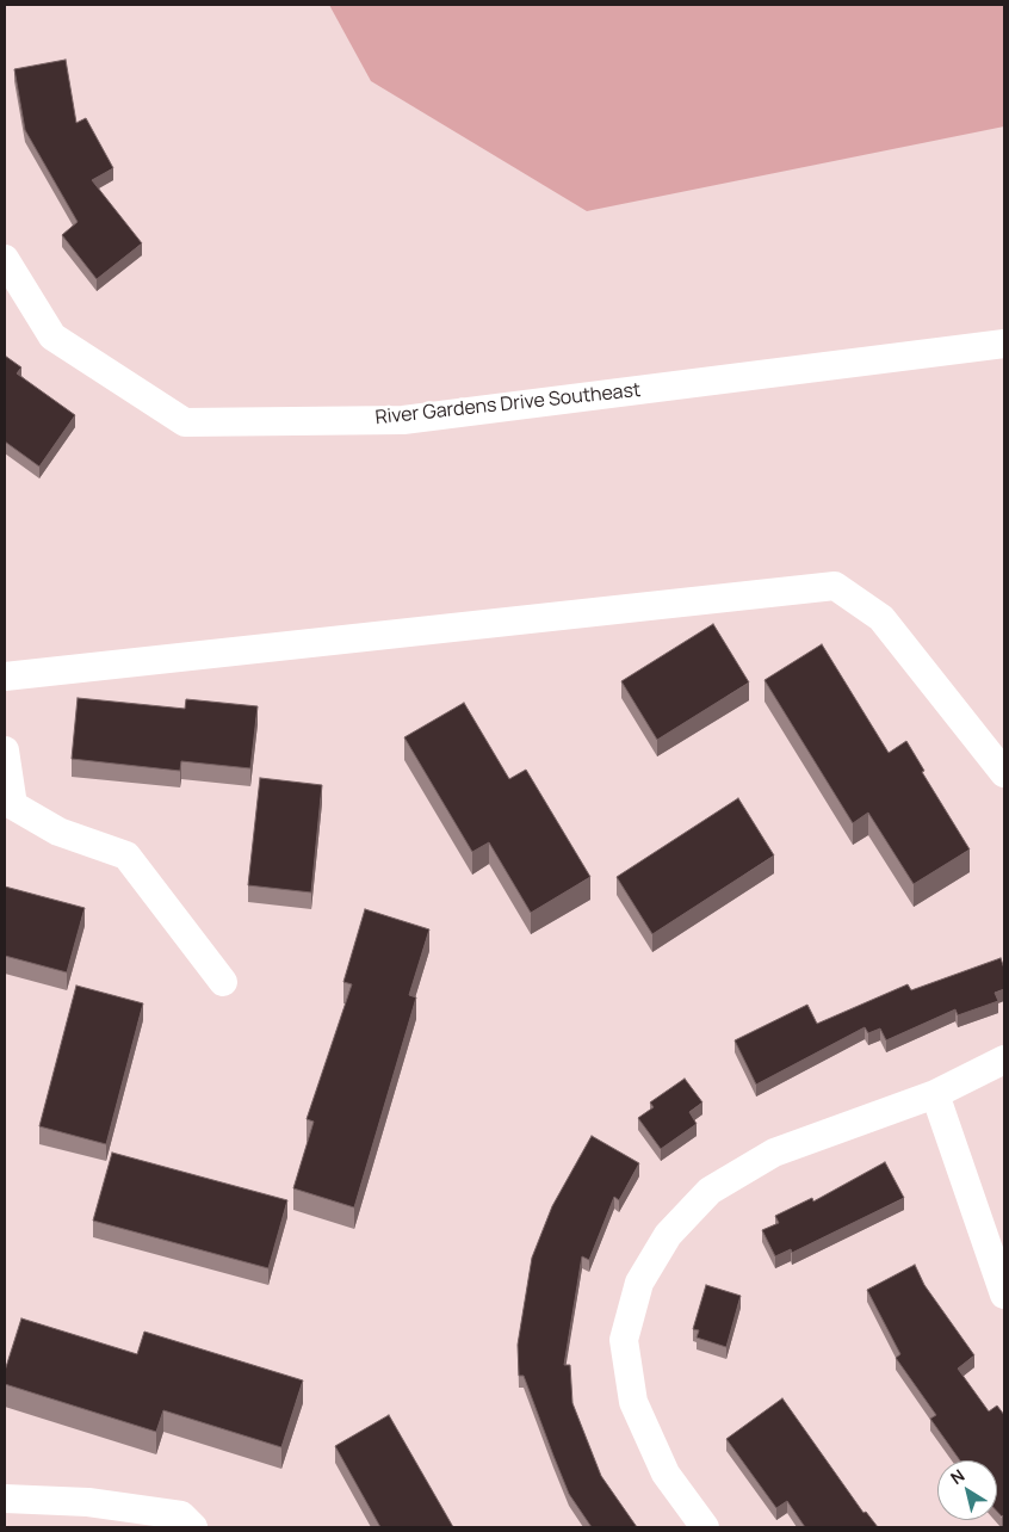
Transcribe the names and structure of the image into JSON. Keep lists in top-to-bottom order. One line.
{"streets":{"street":["River Gardens Drive Southeast"]},"north":"top left"}
